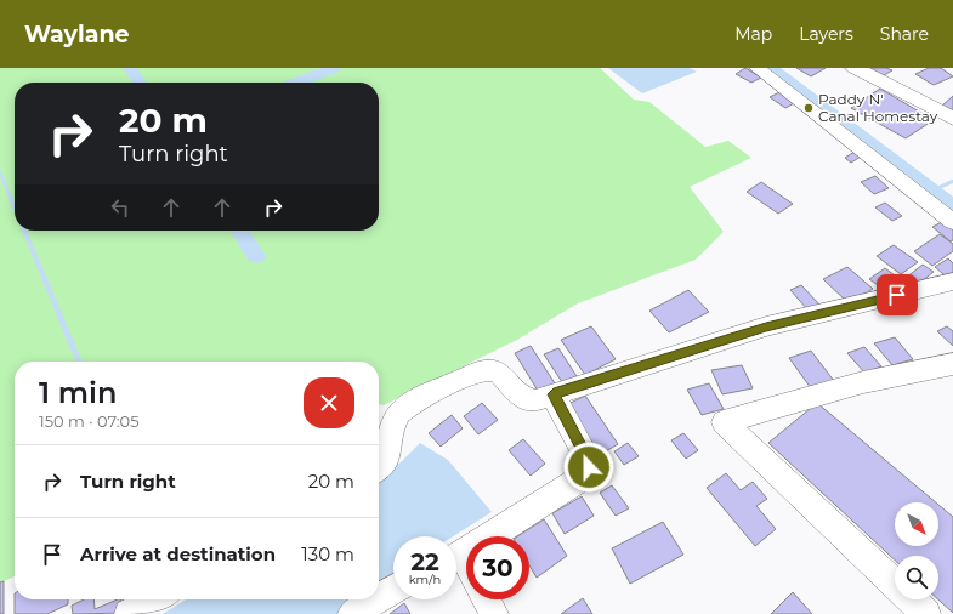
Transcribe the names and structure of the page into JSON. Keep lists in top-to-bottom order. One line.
{"places":["Paddy N' Canal Homestay"],"north":"bottom right","page":{"header":"Waylane","nav":["Map","Layers","Share"],"turn":["20 m","Turn right"],"heading":["1 min","150 m · 07:05"],"list":[{"name":"Turn right","value":"20 m"},{"name":"Arrive at destination","value":"130 m"}],"speed":"22 km/h","limit":"30"}}
